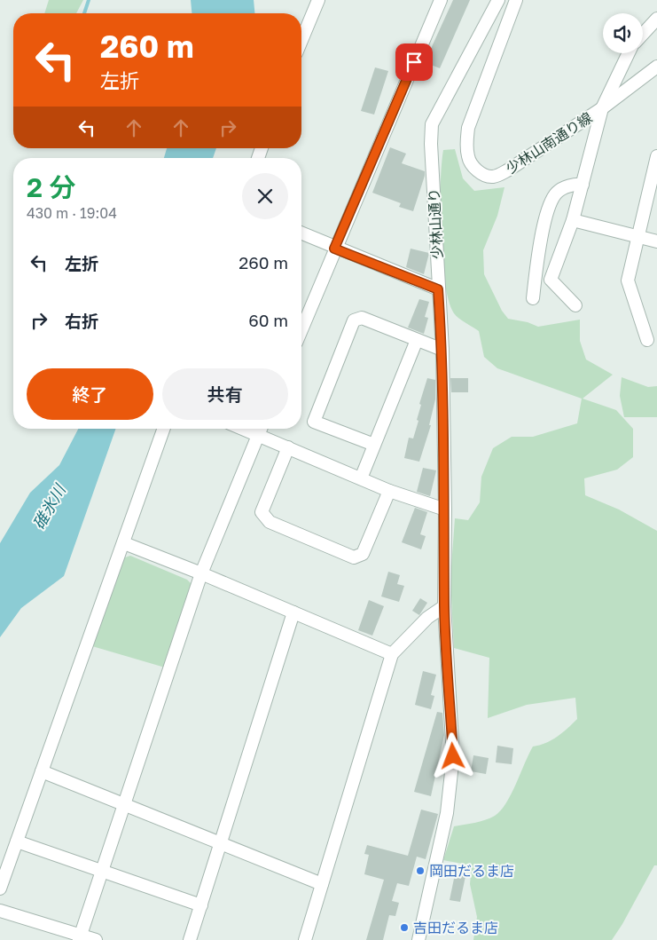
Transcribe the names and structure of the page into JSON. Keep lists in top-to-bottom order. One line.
{"streets":{"street":["少林山南通り線","少林山通り"]},"water":["碓氷川"],"places":["岡田だるま店","吉田だるま店"],"page":{"turn":["260 m","左折"],"heading":["2 分","430 m · 19:04"],"list":[{"name":"左折","value":"260 m"},{"name":"右折","value":"60 m"}],"buttons":["終了","共有"]}}
